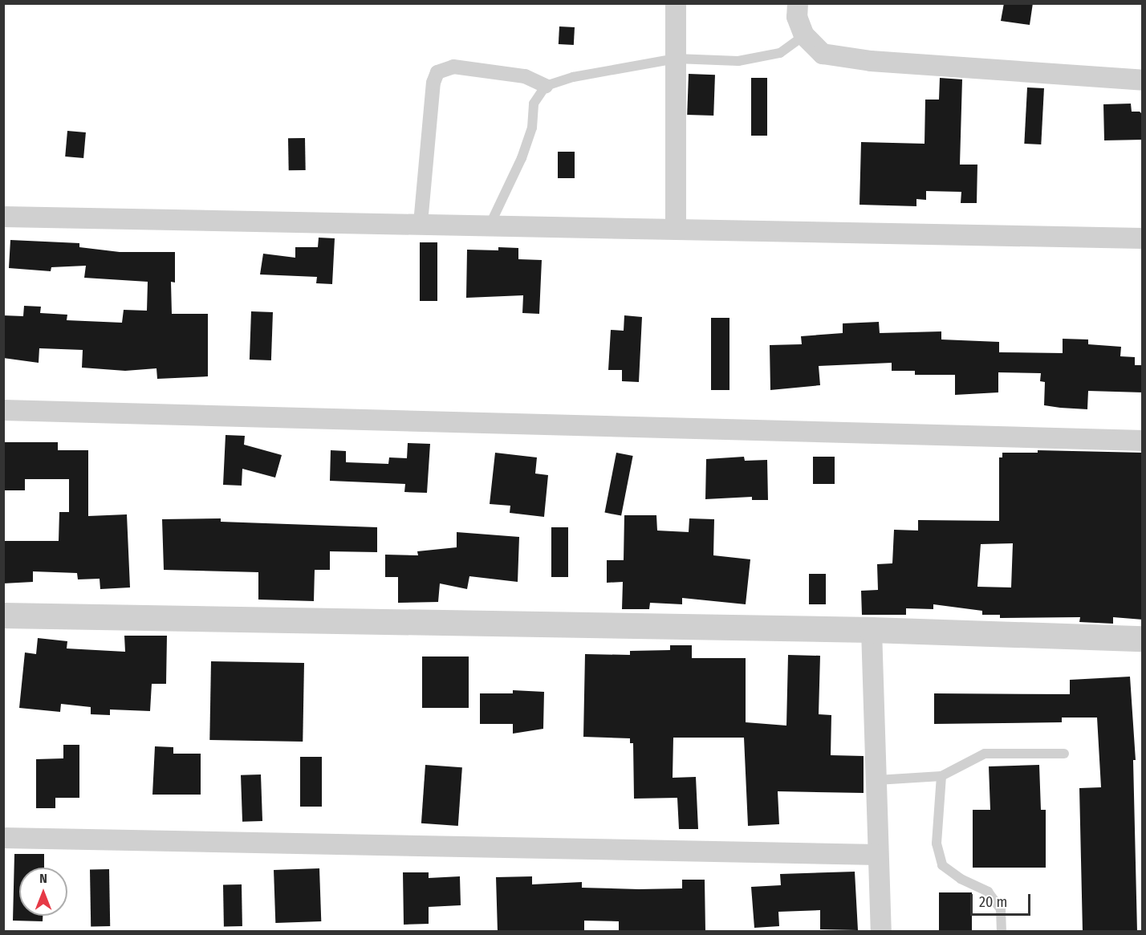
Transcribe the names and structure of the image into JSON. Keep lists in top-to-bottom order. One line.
{"scale_bar":"20 m","north":"top"}
